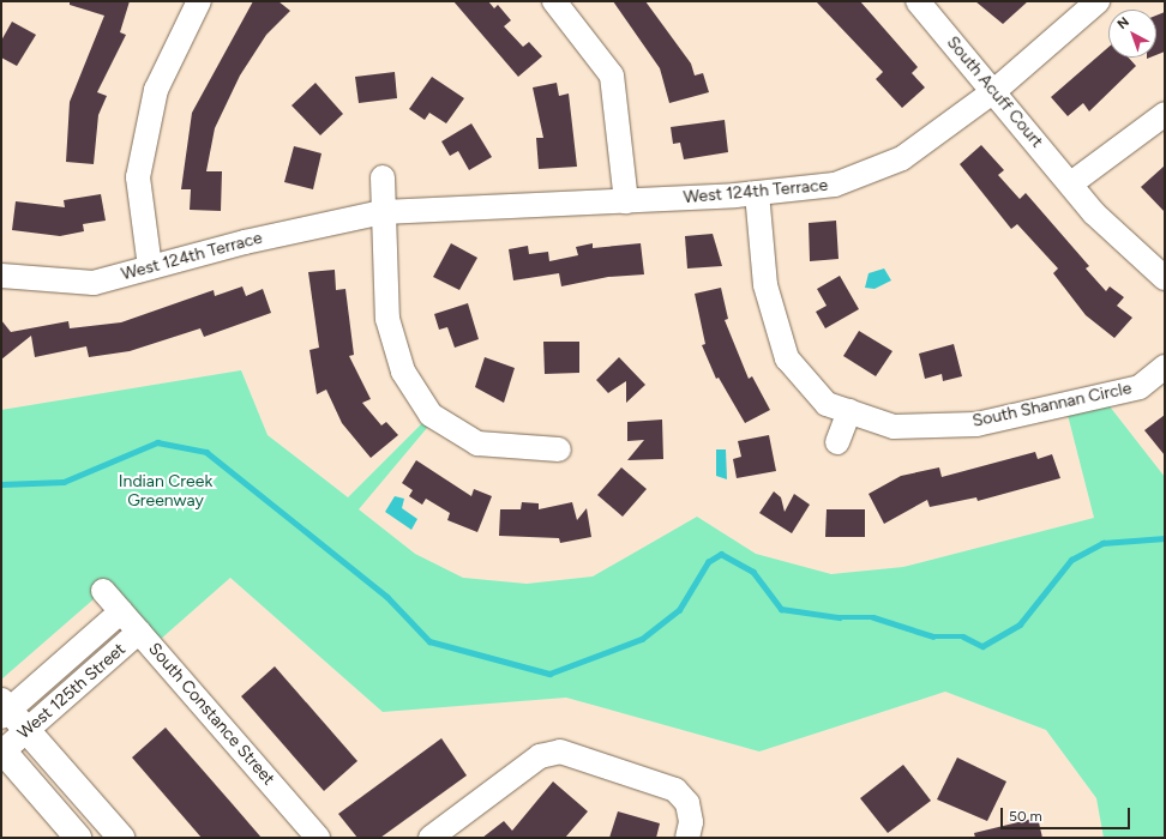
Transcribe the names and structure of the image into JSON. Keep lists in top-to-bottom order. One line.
{"streets":{"street":["South Acuff Court","West 124th Terrace","South Shannan Circle","West 125th Street","South Constance Street"]},"crossings":[["South Acuff Court","West 124th Terrace"],["West 124th Terrace","South Shannan Circle"],["West 125th Street","South Constance Street"]],"parks":["Indian Creek Greenway"],"scale_bar":"50 m","north":"top left"}
